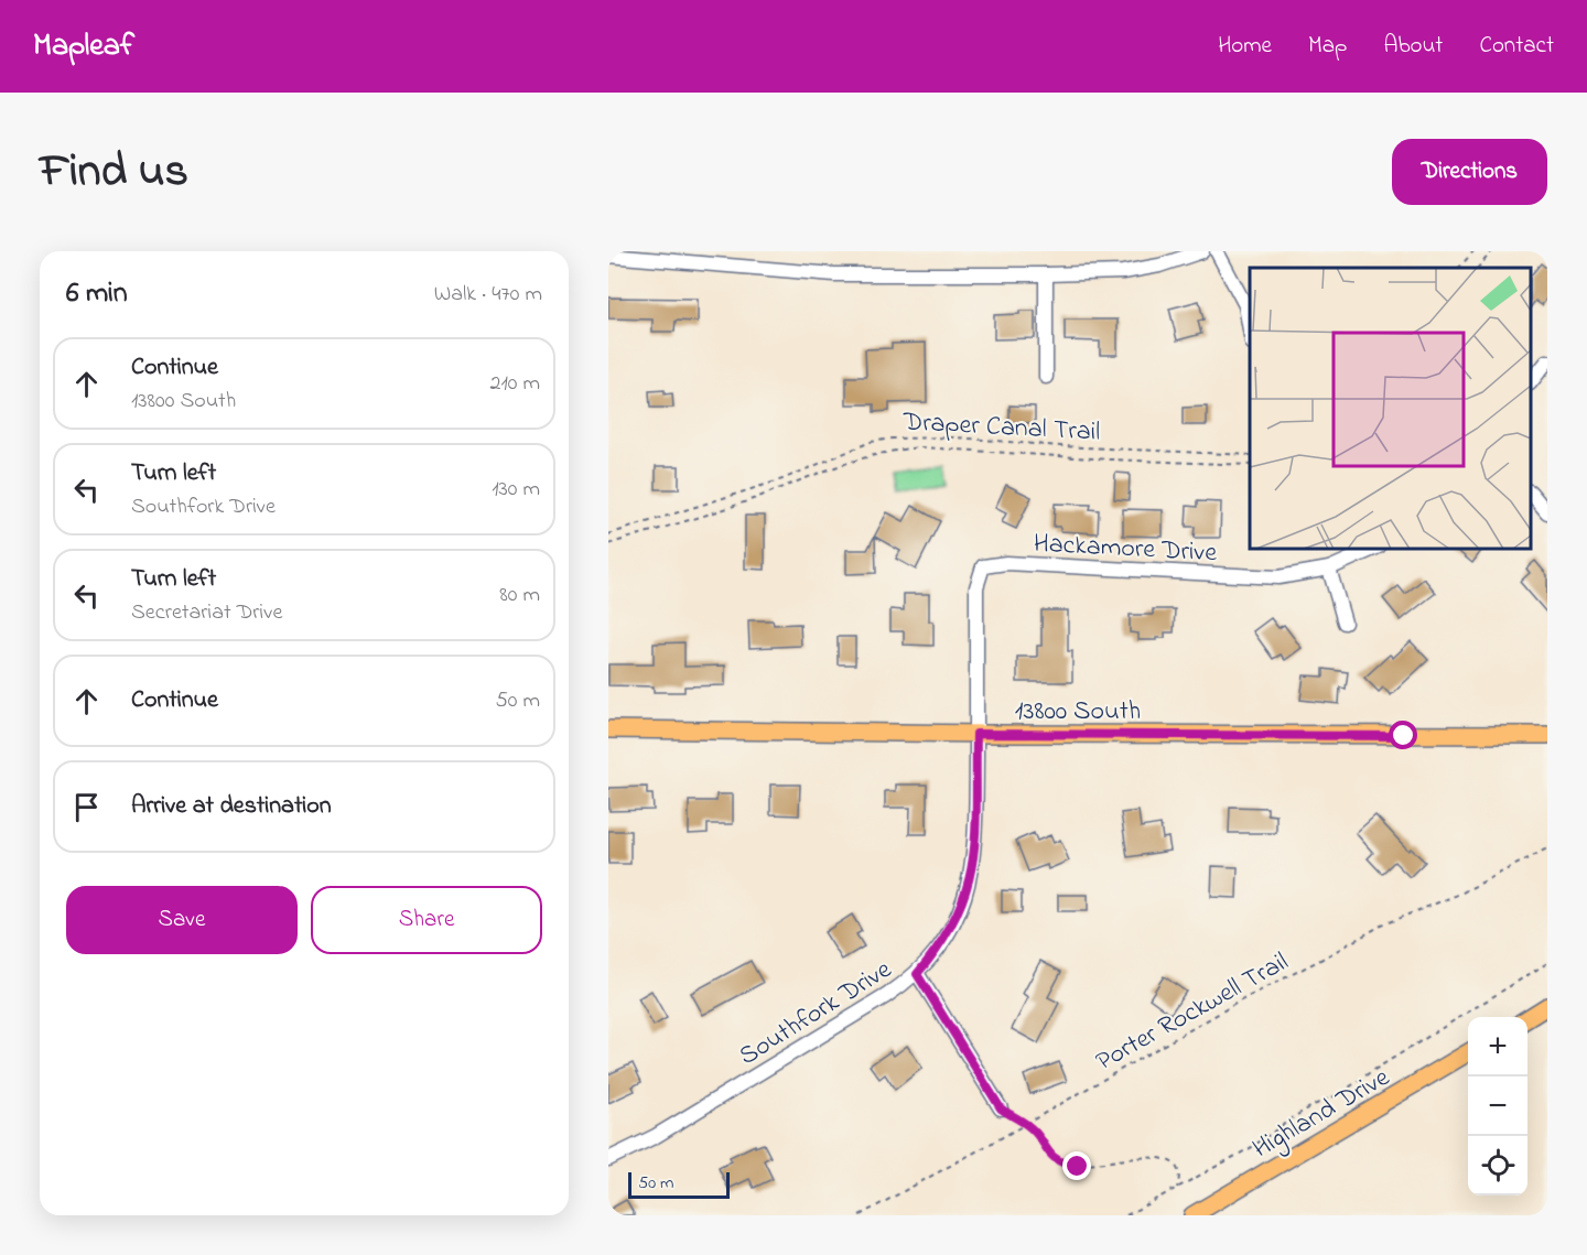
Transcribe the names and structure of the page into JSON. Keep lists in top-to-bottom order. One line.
{"streets":{"main road":["13800 South","Highland Drive"],"street":["Hackamore Drive","Southfork Drive"],"path":["Draper Canal Trail","Porter Rockwell Trail"]},"crossings":[["Hackamore Drive","Southfork Drive"],["13800 South","Southfork Drive"]],"scale_bar":"50 m","page":{"header":"Mapleaf","nav":["Home","Map","About","Contact"],"title":"Find us","buttons":["Directions",["Save","Share"]],"heading":["6 min","Walk · 470 m"],"list":[["Continue","13800 South","210 m"],["Turn left","Southfork Drive","130 m"],["Turn left","Secretariat Drive","80 m"],["Continue","50 m"],"Arrive at destination"],"map_buttons":["+","−"],"scale":"50 m"}}
